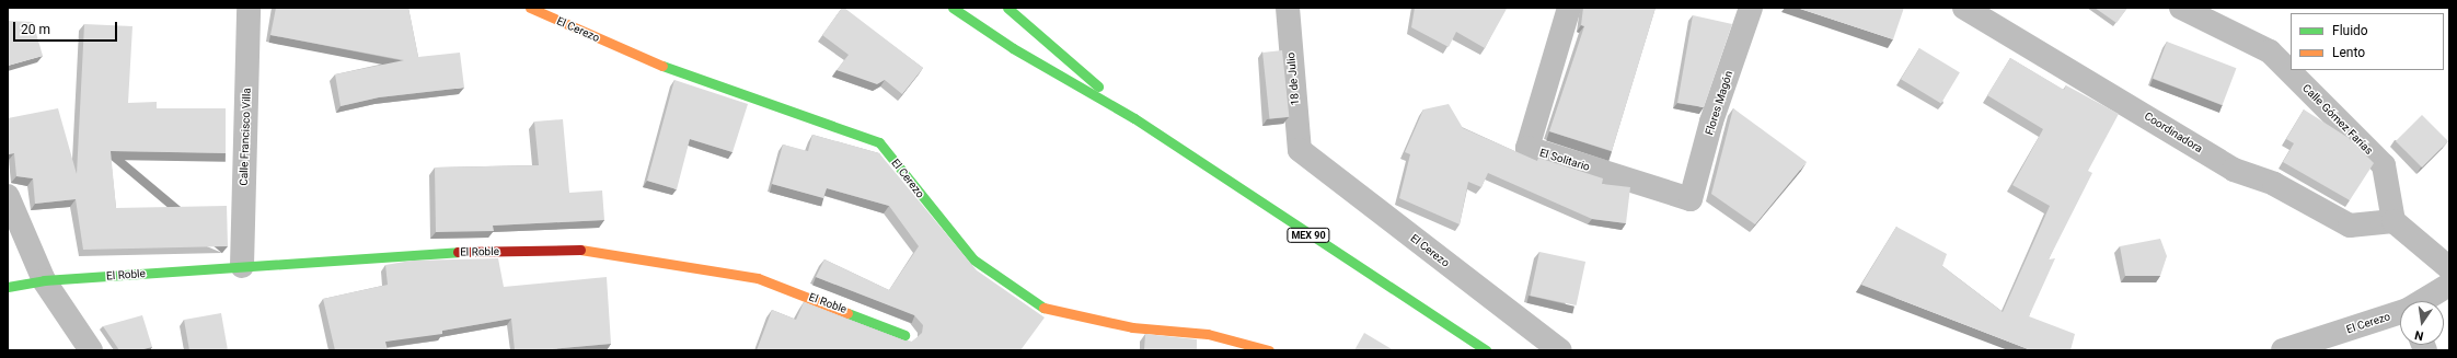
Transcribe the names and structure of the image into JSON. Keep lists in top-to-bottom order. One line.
{"streets":{"street":["El Cerezo","18 de Julio","Flores Magón","Calle Gómez Farías","Coordinadora","Calle Francisco Villa","El Solitario","MEX 90","El Roble"]},"crossings":[["El Cerezo","18 de Julio"],["Flores Magón","El Solitario"],["Calle Gómez Farías","Coordinadora"],["Calle Francisco Villa","El Roble"]],"legend":["Fluido","Lento"],"scale_bar":"20 m","north":"bottom"}
